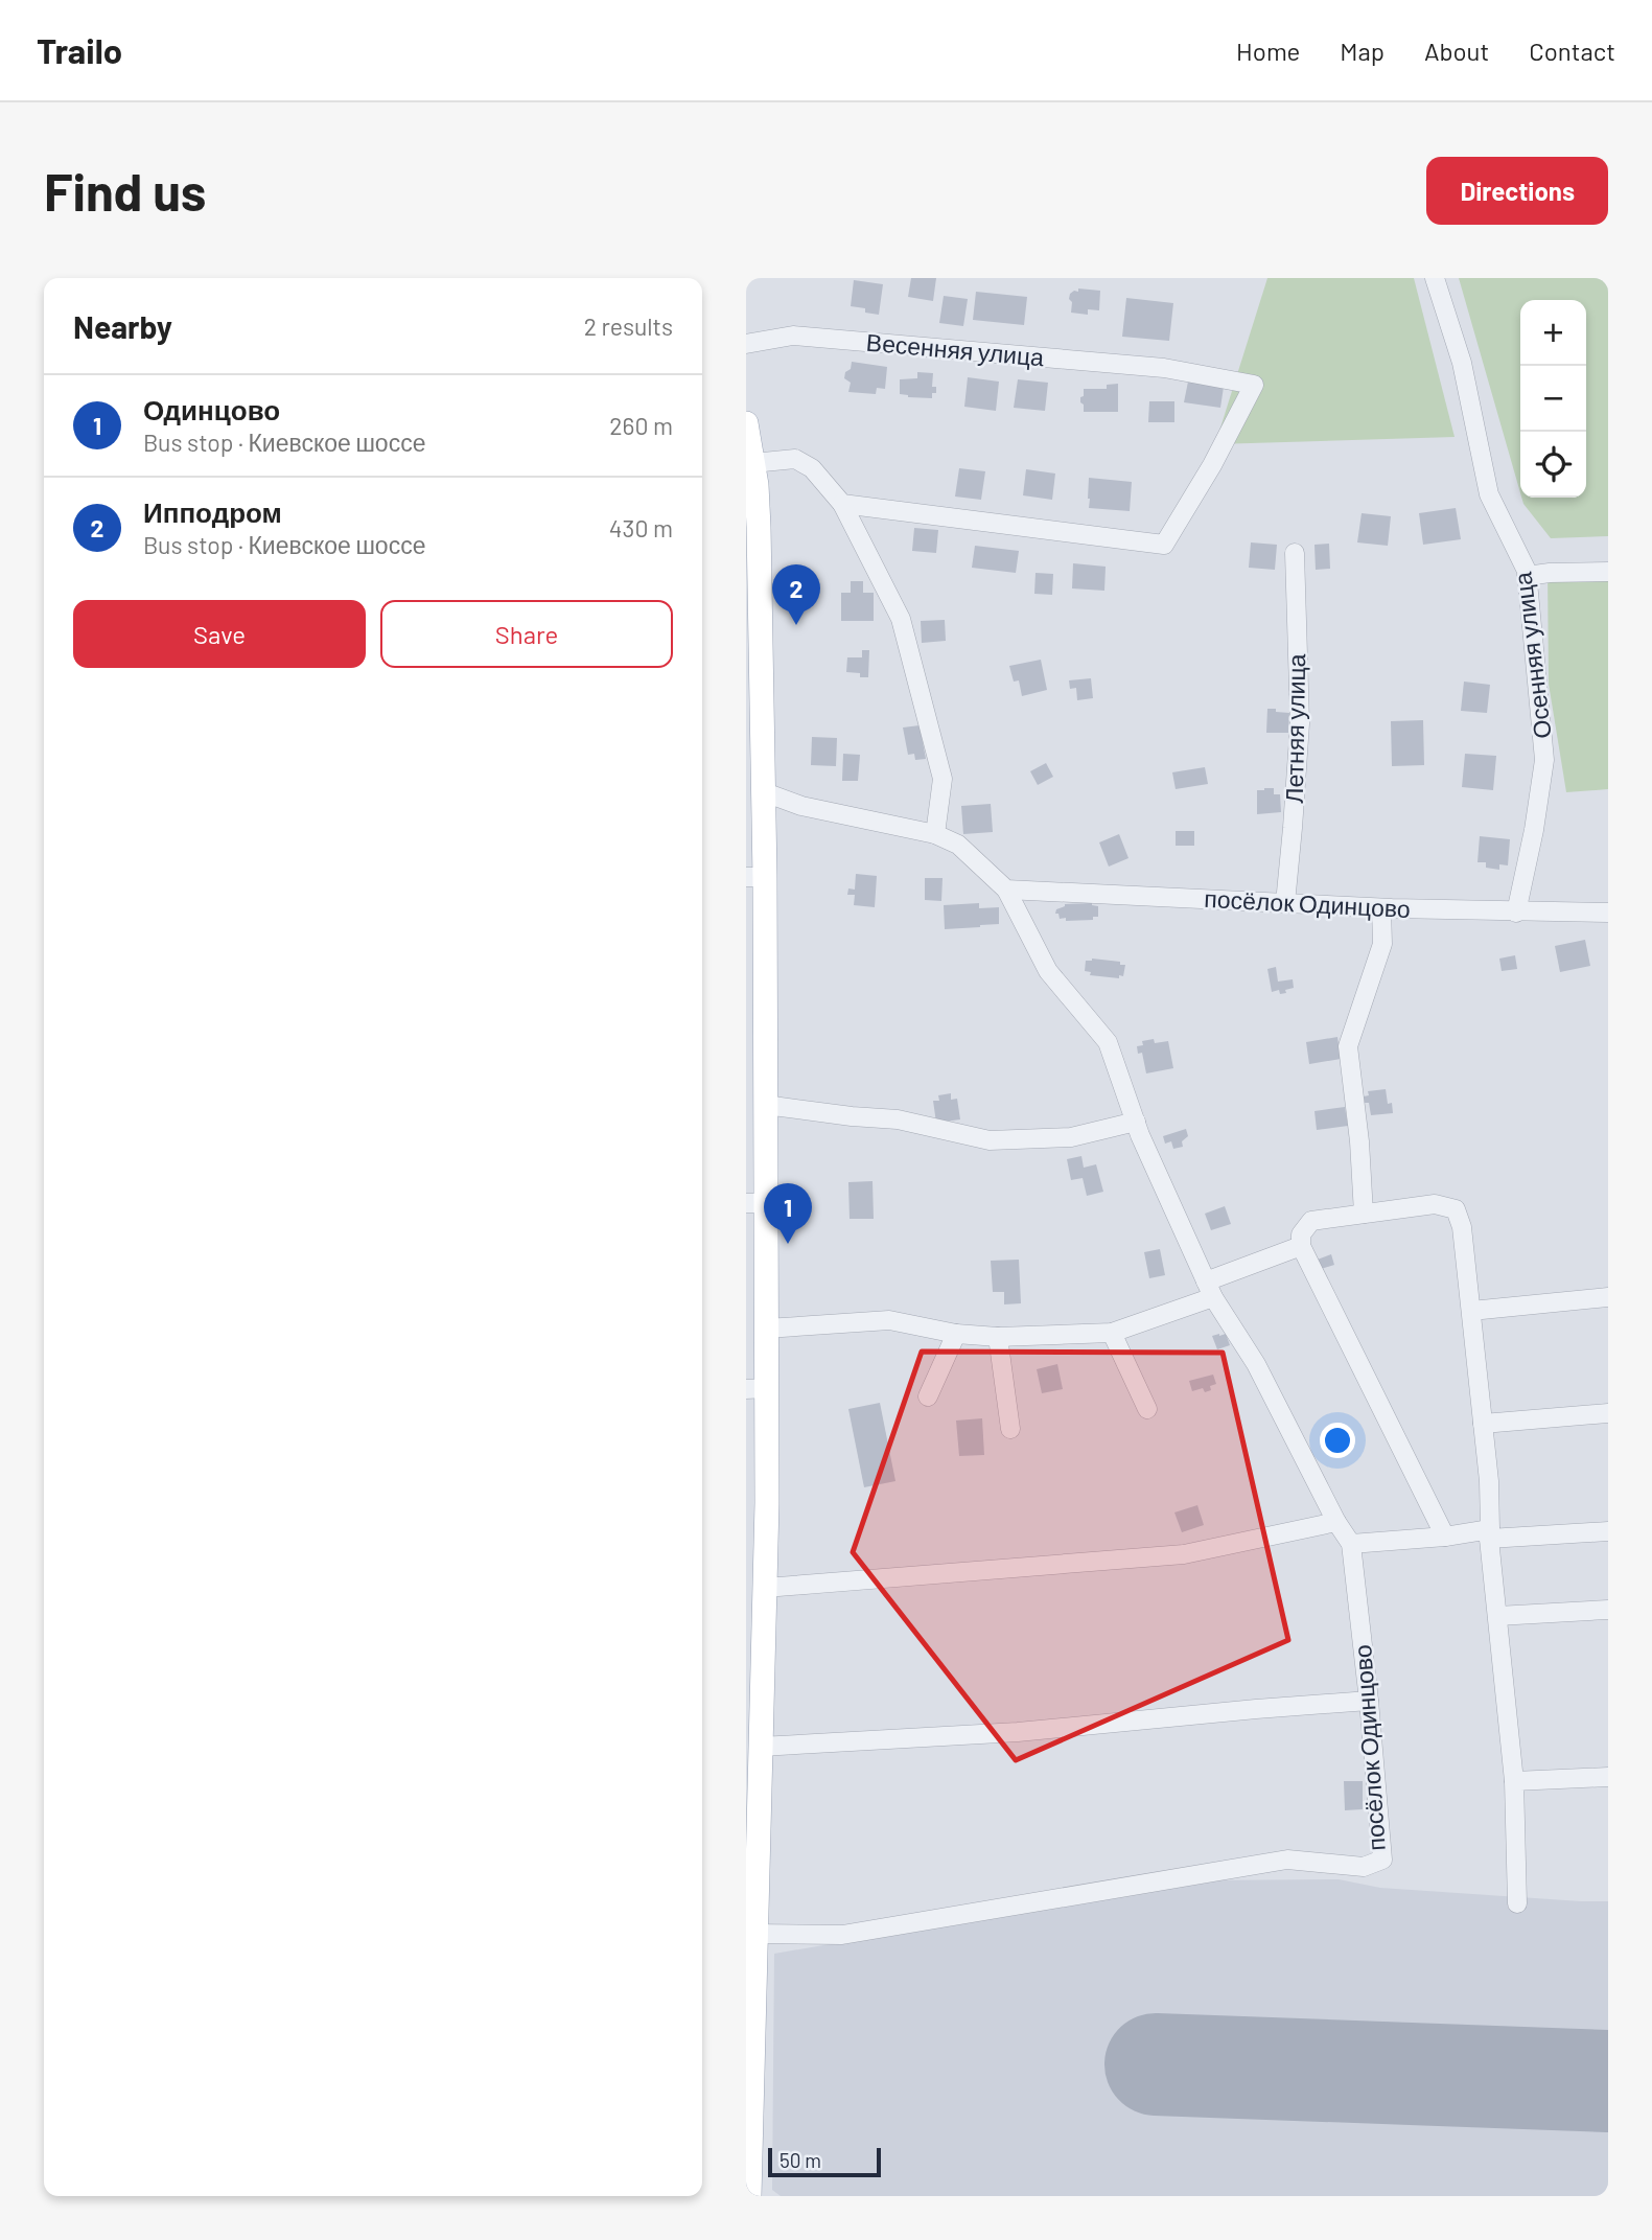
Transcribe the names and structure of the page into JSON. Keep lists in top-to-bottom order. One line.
{"streets":{"lane":["Весенняя улица","Осенняя улица","Летняя улица","посёлок Одинцово"]},"crossings":[["Осенняя улица","посёлок Одинцово"],["Летняя улица","посёлок Одинцово"]],"scale_bar":"50 m","page":{"header":"Trailo","nav":["Home","Map","About","Contact"],"buttons":["Directions",["Save","Share"]],"title":"Find us","heading":["Nearby","2 results"],"map_buttons":["+","−"],"list":[{"mark":"1","name":"Одинцово","note":"Bus stop · Киевское шоссе","value":"260 m"},{"mark":"2","name":"Ипподром","note":"Bus stop · Киевское шоссе","value":"430 m"}],"pins":["2","1"],"scale":"50 m"}}
